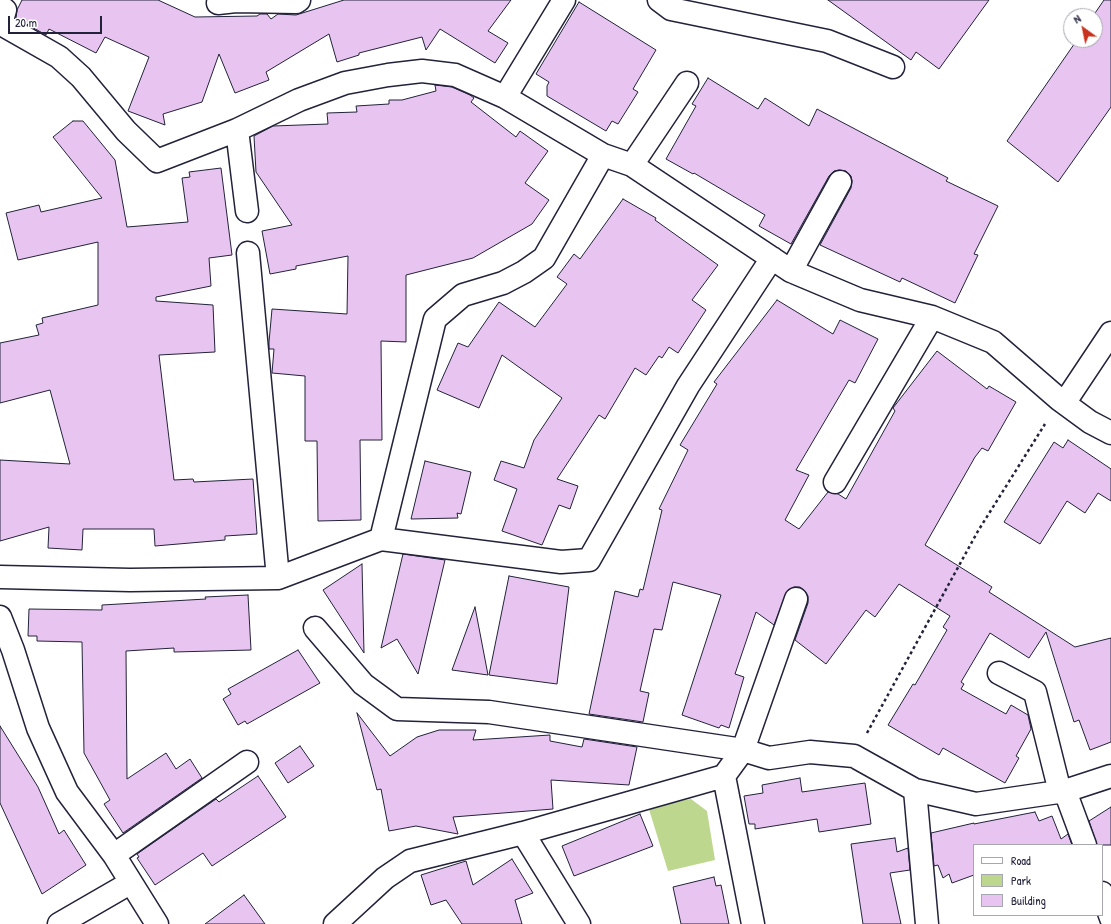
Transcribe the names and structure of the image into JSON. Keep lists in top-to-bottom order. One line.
{"legend":["Road","Park","Building"],"scale_bar":"20 m","north":"top left"}
